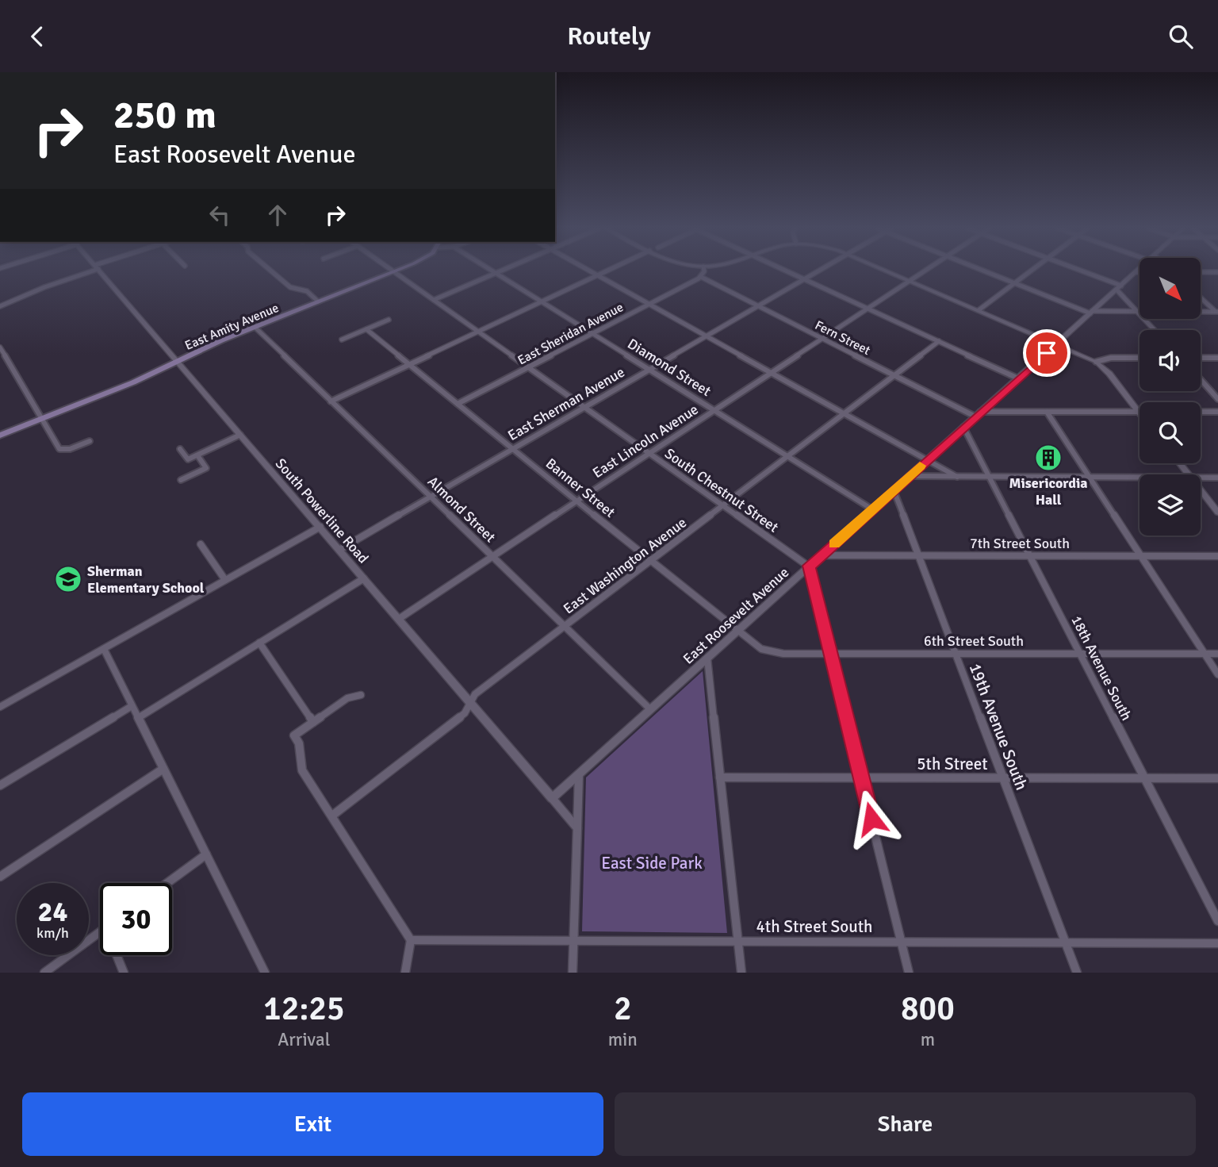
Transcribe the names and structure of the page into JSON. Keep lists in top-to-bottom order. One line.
{"streets":{"main road":["East Amity Avenue"],"street":["East Sheridan Avenue","Fern Street","Diamond Street","East Sherman Avenue","East Lincoln Avenue","Banner Street","South Chestnut Street","Almond Street","South Powerline Road","7th Street South","East Washington Avenue","East Roosevelt Avenue","6th Street South","18th Avenue South","19th Avenue South","5th Street","4th Street South"]},"crossings":[["East Amity Avenue","South Chestnut Street"],["East Amity Avenue","Almond Street"],["East Amity Avenue","South Powerline Road"],["East Sheridan Avenue","Fern Street"],["East Sheridan Avenue","Diamond Street"],["East Sheridan Avenue","Banner Street"],["East Sheridan Avenue","South Chestnut Street"],["Fern Street","East Sherman Avenue"],["Fern Street","East Lincoln Avenue"],["Fern Street","East Washington Avenue"],["Fern Street","East Roosevelt Avenue"],["Diamond Street","East Sherman Avenue"],["Diamond Street","East Lincoln Avenue"],["Diamond Street","East Washington Avenue"],["Diamond Street","East Roosevelt Avenue"],["East Sherman Avenue","Banner Street"],["East Sherman Avenue","South Chestnut Street"],["East Sherman Avenue","Almond Street"],["East Sherman Avenue","South Powerline Road"],["East Lincoln Avenue","Banner Street"],["East Lincoln Avenue","South Chestnut Street"],["East Lincoln Avenue","Almond Street"],["East Lincoln Avenue","South Powerline Road"],["Banner Street","East Washington Avenue"],["Banner Street","East Roosevelt Avenue"],["Banner Street","6th Street South"],["South Chestnut Street","East Washington Avenue"],["South Chestnut Street","East Roosevelt Avenue"],["Almond Street","East Washington Avenue"],["Almond Street","East Roosevelt Avenue"],["South Powerline Road","East Washington Avenue"],["South Powerline Road","East Roosevelt Avenue"],["7th Street South","East Roosevelt Avenue"],["7th Street South","18th Avenue South"],["7th Street South","19th Avenue South"],["East Roosevelt Avenue","6th Street South"],["East Roosevelt Avenue","18th Avenue South"],["East Roosevelt Avenue","19th Avenue South"],["6th Street South","18th Avenue South"],["6th Street South","19th Avenue South"],["18th Avenue South","5th Street"],["19th Avenue South","5th Street"],["19th Avenue South","4th Street South"]],"parks":["East Side Park"],"places":{"building":["Misericordia Hall"],"school or university":["Sherman Elementary School"]},"north":"bottom right","page":{"header":"Routely","turn":["250 m","East Roosevelt Avenue"],"speed":"24 km/h","limit":"30","eta":["12:25","Arrival","2","min","800","m"],"buttons":["Exit","Share"]}}
